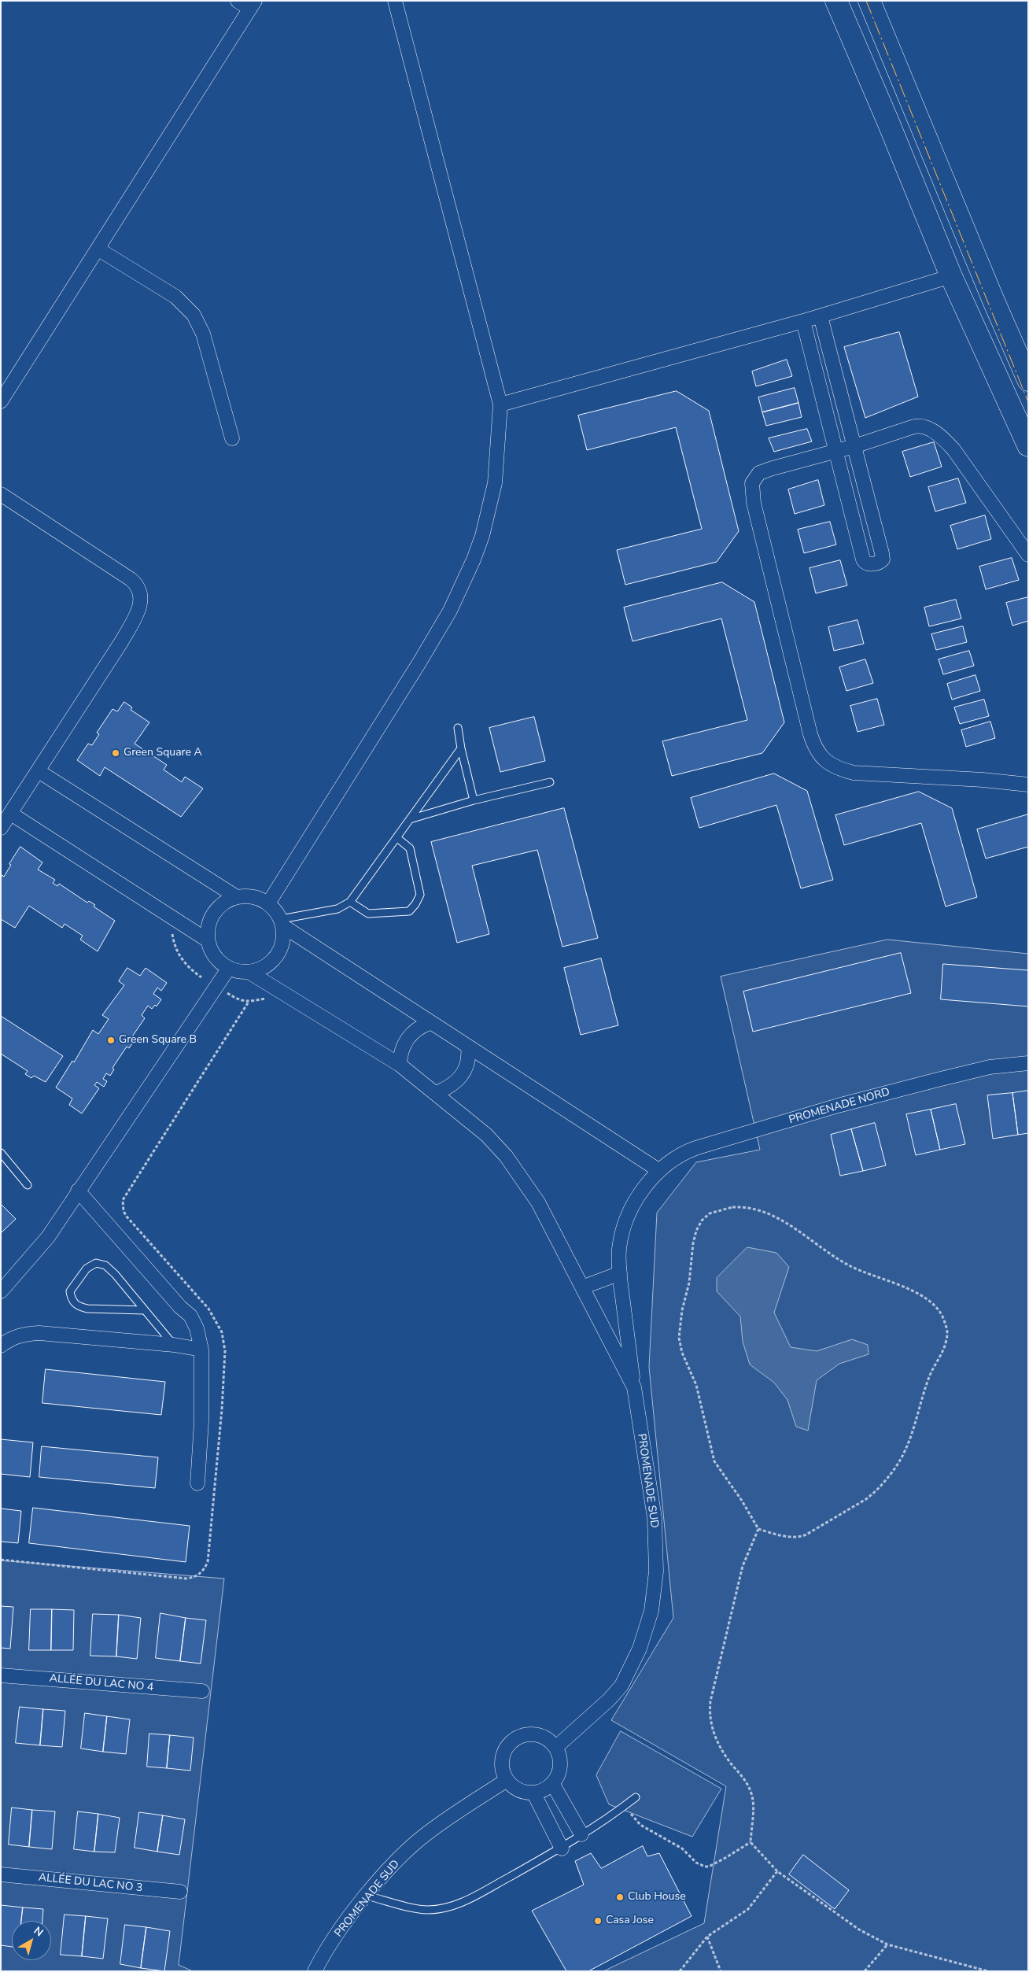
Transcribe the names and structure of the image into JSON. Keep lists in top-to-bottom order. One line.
{"streets":{"street":["PROMENADE NORD","PROMENADE SUD","ALLÉE DU LAC NO 4","ALLÉE DU LAC NO 3"]},"crossings":[["PROMENADE NORD","PROMENADE SUD"]],"places":["Green Square A","Green Square B","Club House","Casa Jose"],"north":"top right"}
